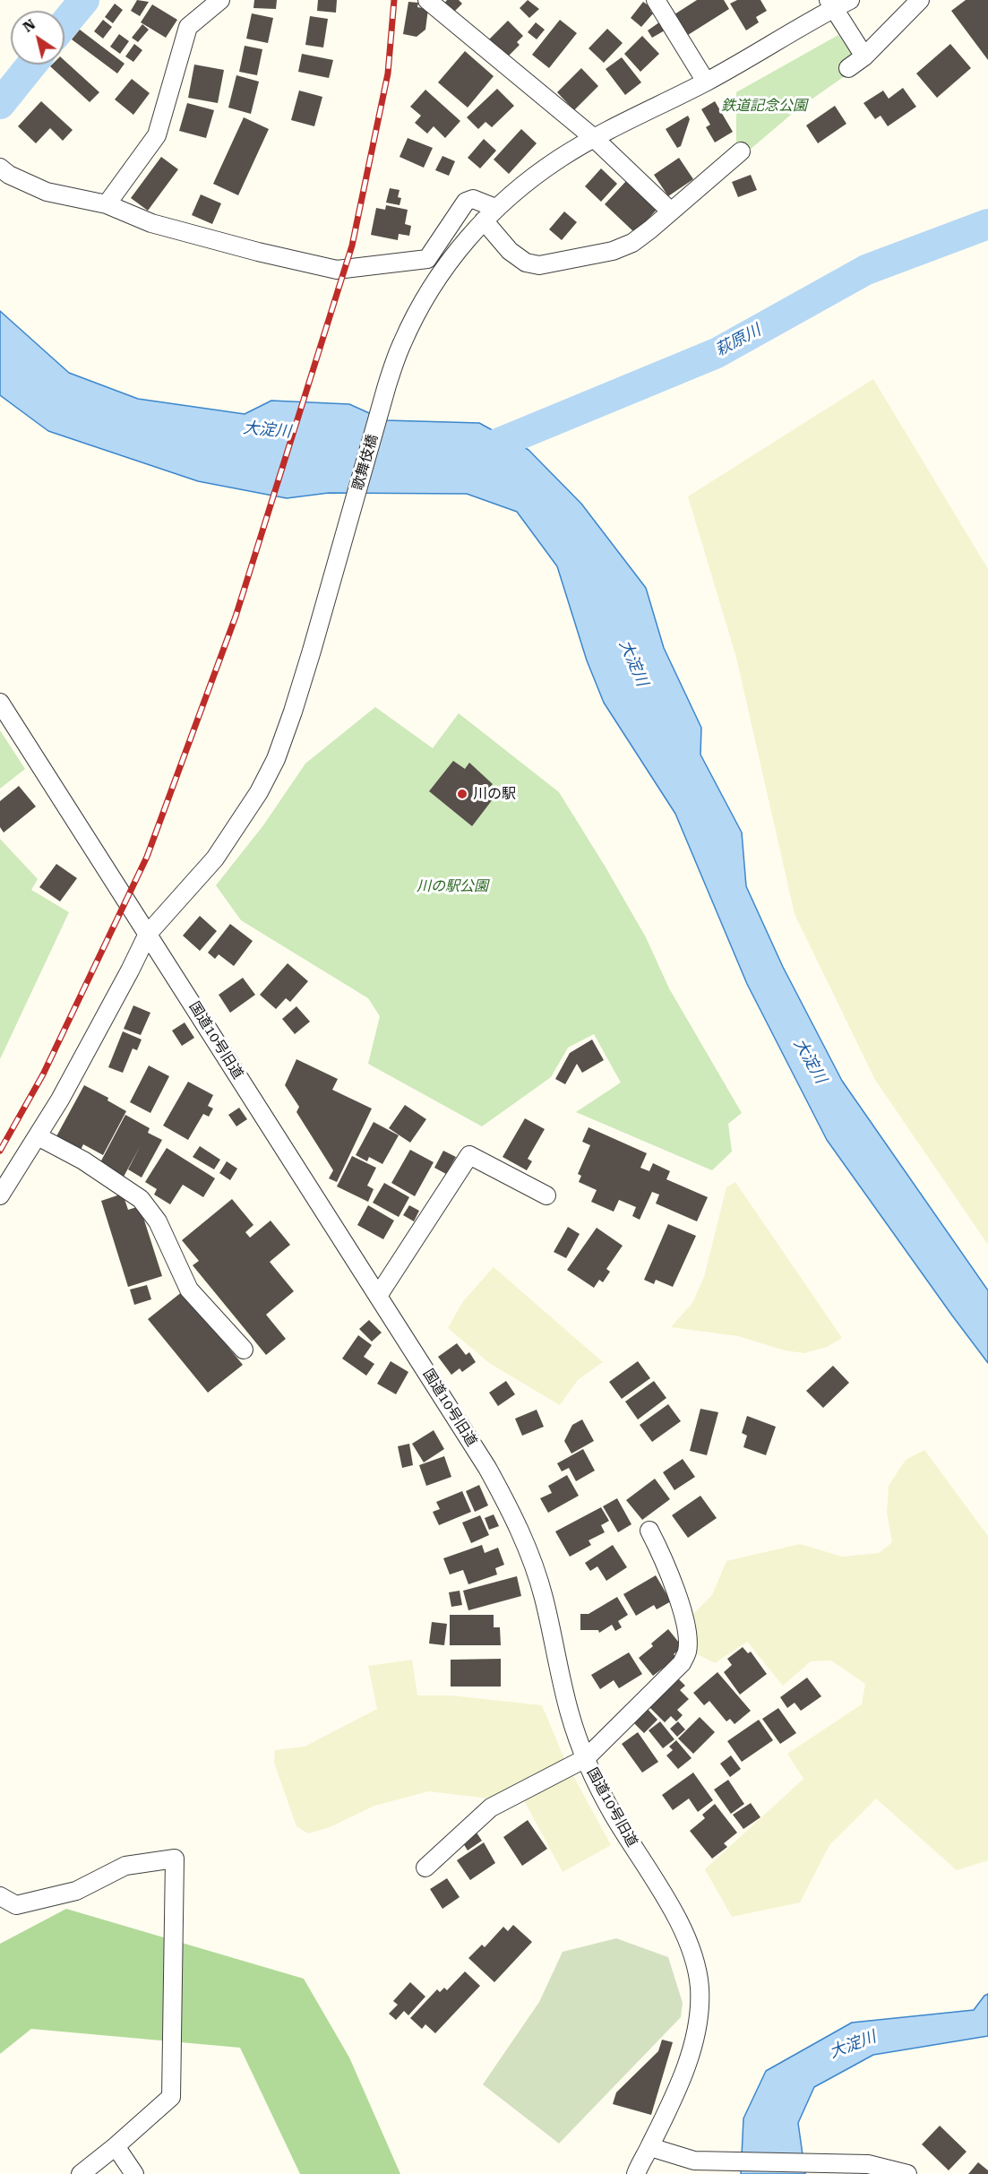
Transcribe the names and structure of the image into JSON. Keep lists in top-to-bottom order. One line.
{"streets":{"street":["歌舞伎橋","国道10号旧道"]},"crossings":[["歌舞伎橋","国道10号旧道"]],"water":["萩原川","大淀川"],"parks":["鉄道記念公園","川の駅公園"],"places":["川の駅"],"north":"top left"}
